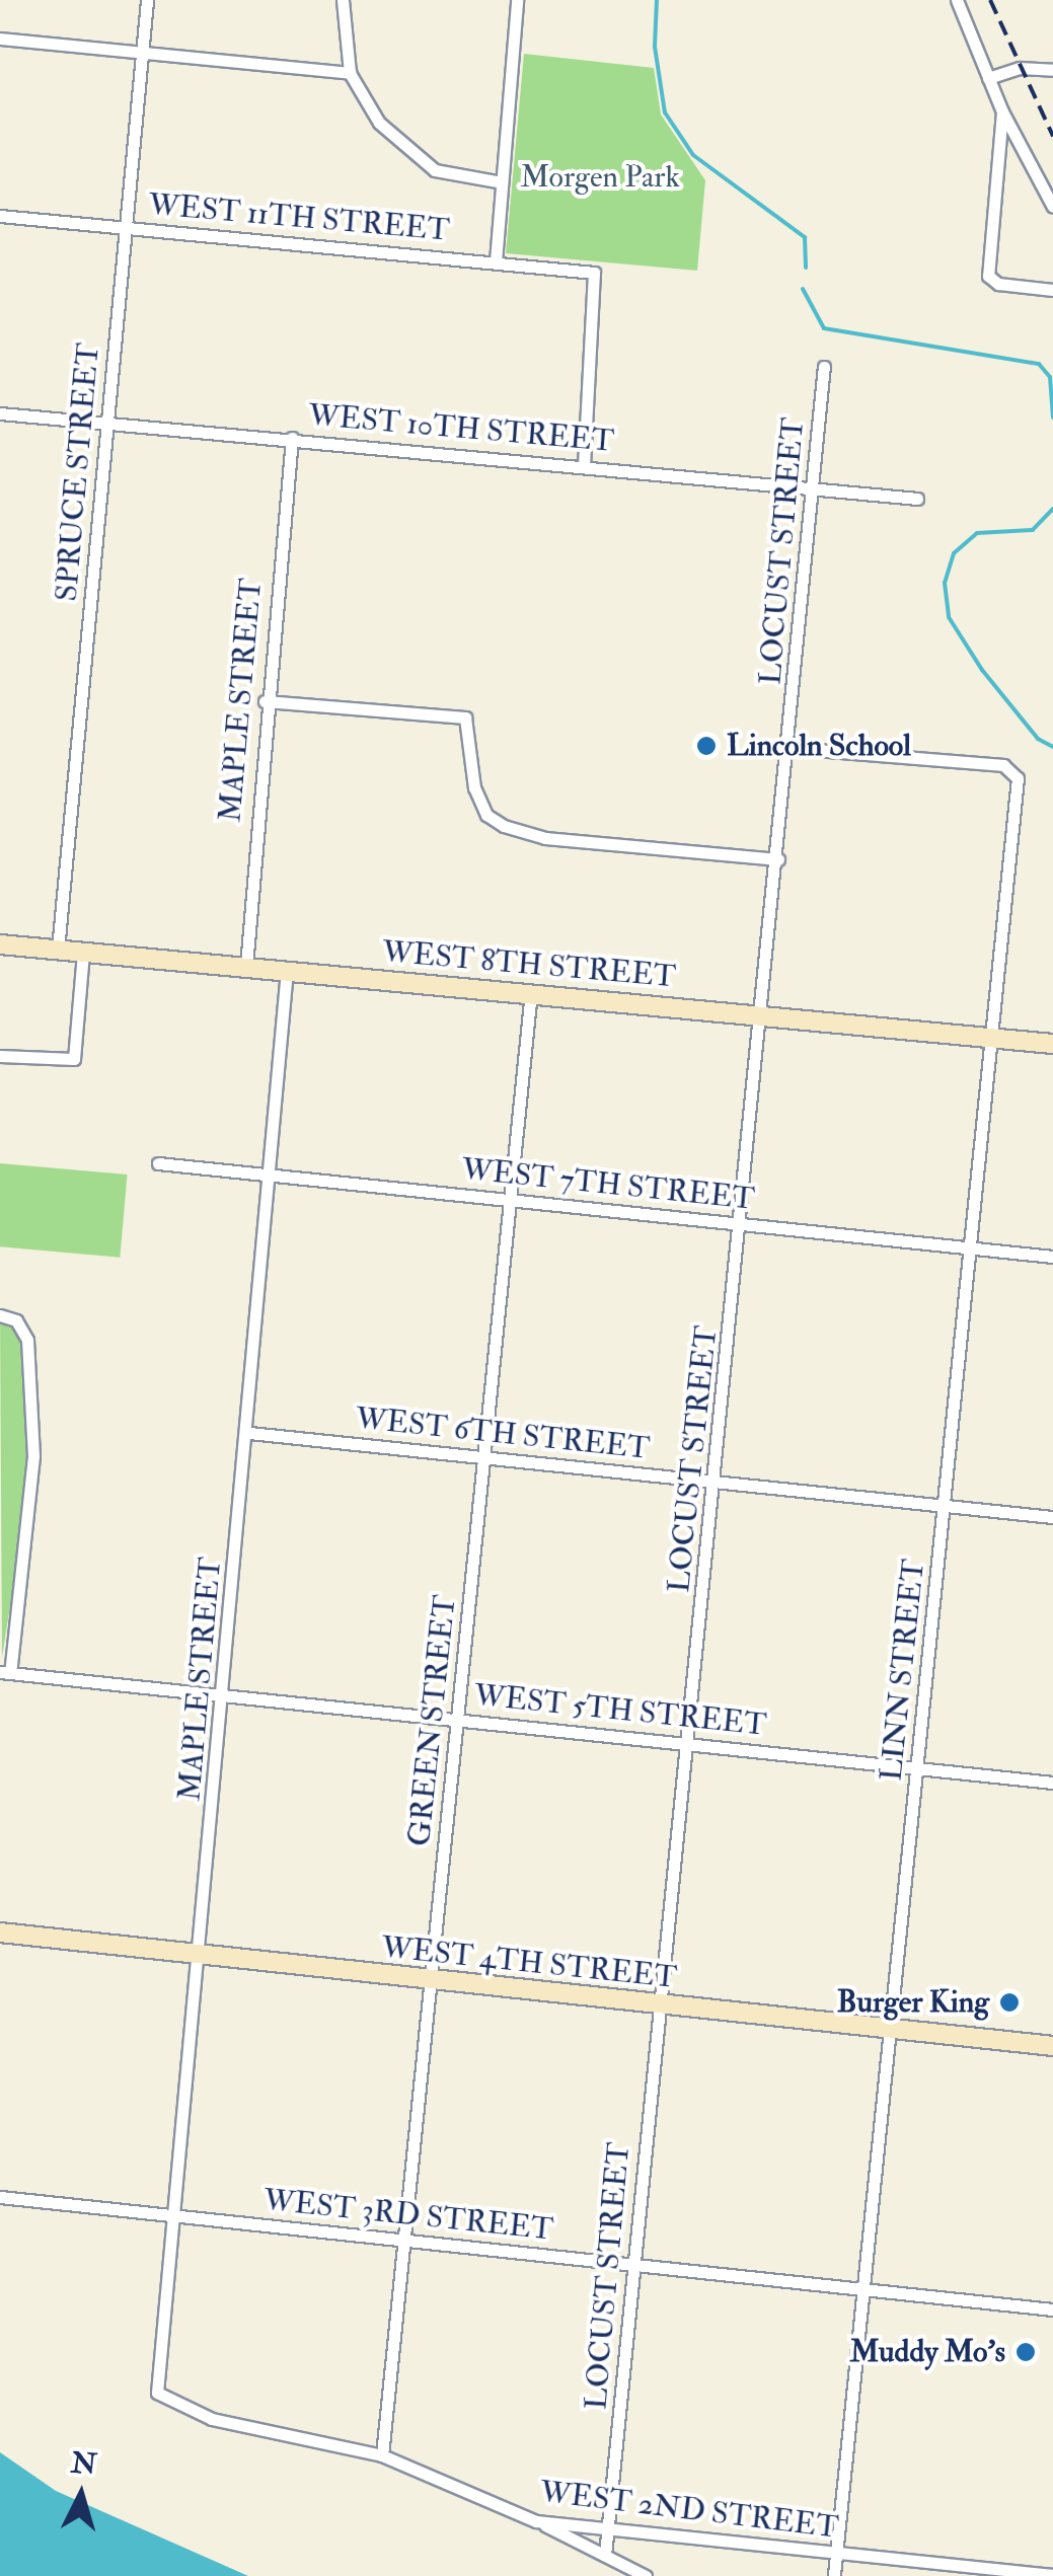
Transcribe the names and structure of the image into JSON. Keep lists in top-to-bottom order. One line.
{"streets":{"street":["WEST 11TH STREET","WEST 10TH STREET","SPRUCE STREET","LOCUST STREET","MAPLE STREET","WEST 8TH STREET","WEST 7TH STREET","WEST 6TH STREET","LINN STREET","WEST 5TH STREET","GREEN STREET","WEST 4TH STREET","WEST 3RD STREET","WEST 2ND STREET"]},"crossings":[["WEST 11TH STREET","WEST 10TH STREET"],["WEST 11TH STREET","SPRUCE STREET"],["WEST 10TH STREET","SPRUCE STREET"],["WEST 10TH STREET","LOCUST STREET"],["WEST 10TH STREET","MAPLE STREET"],["SPRUCE STREET","WEST 8TH STREET"],["LOCUST STREET","WEST 8TH STREET"],["LOCUST STREET","WEST 7TH STREET"],["LOCUST STREET","WEST 6TH STREET"],["LOCUST STREET","LINN STREET"],["LOCUST STREET","WEST 5TH STREET"],["LOCUST STREET","WEST 4TH STREET"],["LOCUST STREET","WEST 3RD STREET"],["LOCUST STREET","WEST 2ND STREET"],["MAPLE STREET","WEST 8TH STREET"],["MAPLE STREET","WEST 7TH STREET"],["MAPLE STREET","WEST 6TH STREET"],["MAPLE STREET","WEST 5TH STREET"],["MAPLE STREET","WEST 4TH STREET"],["MAPLE STREET","WEST 3RD STREET"],["MAPLE STREET","WEST 2ND STREET"],["WEST 8TH STREET","LINN STREET"],["WEST 8TH STREET","GREEN STREET"],["WEST 7TH STREET","LINN STREET"],["WEST 7TH STREET","GREEN STREET"],["WEST 6TH STREET","LINN STREET"],["WEST 6TH STREET","GREEN STREET"],["LINN STREET","WEST 5TH STREET"],["LINN STREET","WEST 4TH STREET"],["LINN STREET","WEST 3RD STREET"],["LINN STREET","WEST 2ND STREET"],["WEST 5TH STREET","GREEN STREET"],["GREEN STREET","WEST 4TH STREET"],["GREEN STREET","WEST 3RD STREET"],["GREEN STREET","WEST 2ND STREET"]],"parks":["Morgen Park"],"places":["Lincoln School","Burger King","Muddy Mo's"],"north":"top"}
